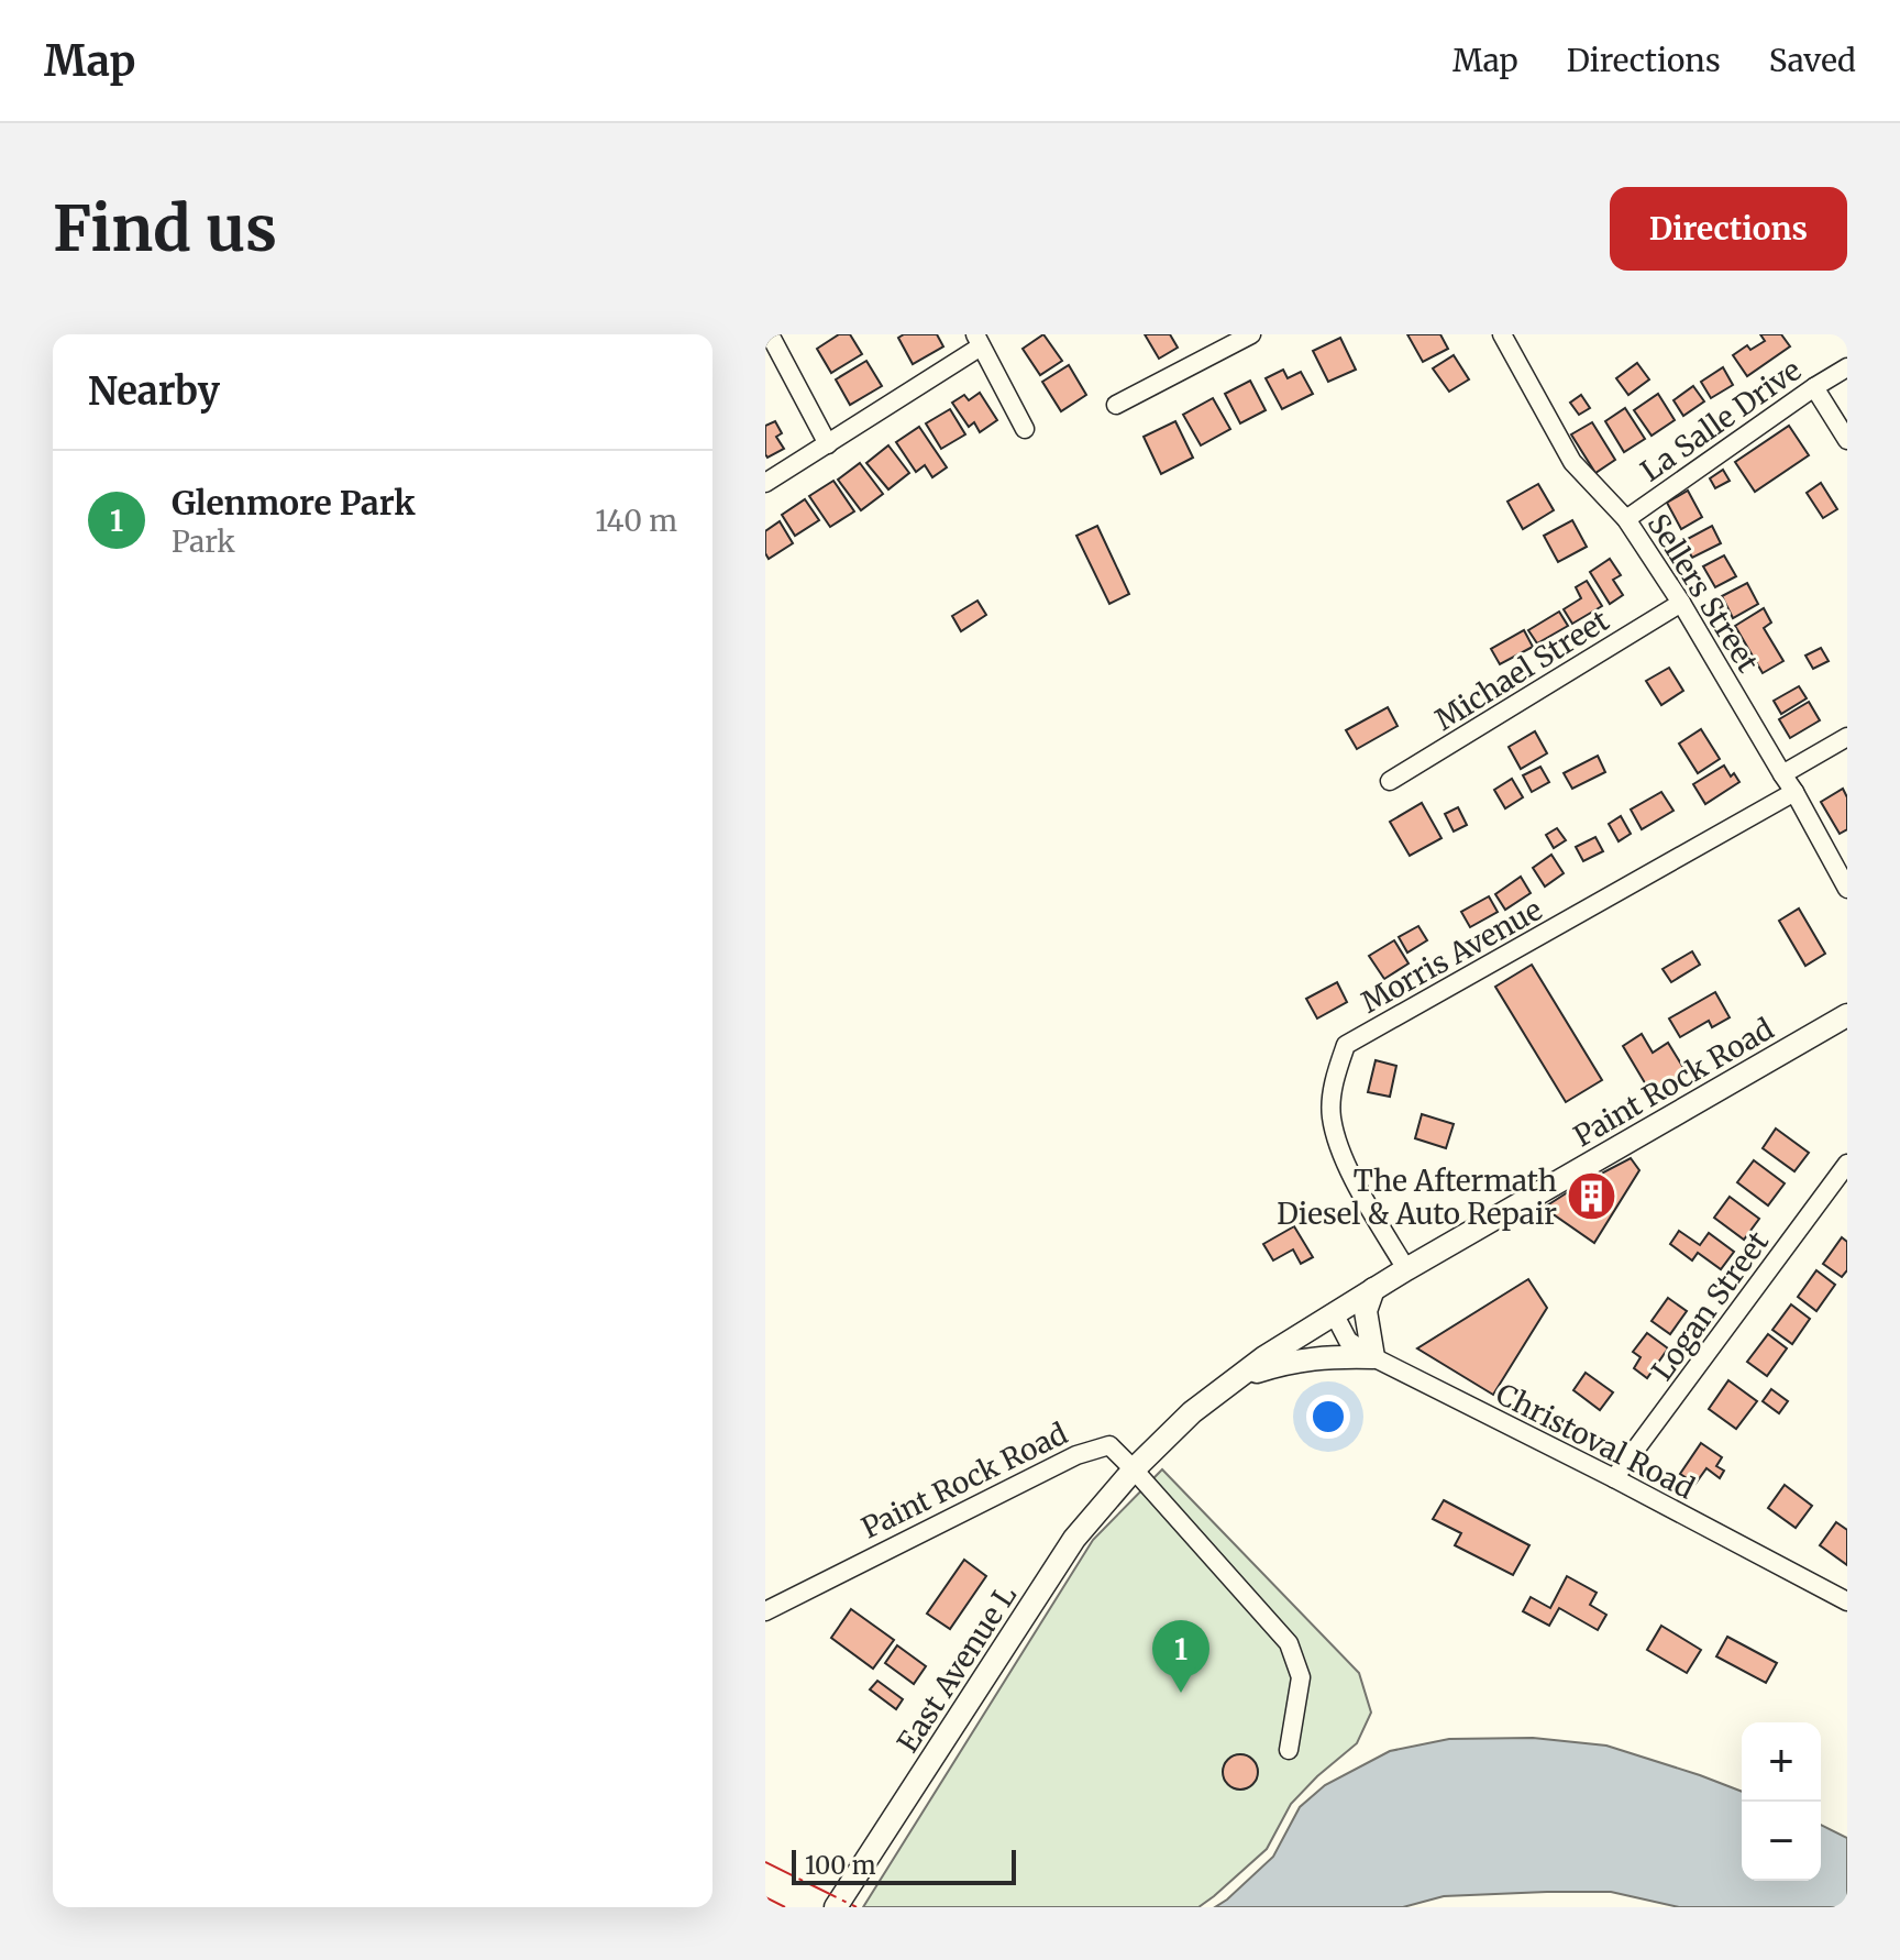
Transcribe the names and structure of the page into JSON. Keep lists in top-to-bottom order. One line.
{"streets":{"main road":["Paint Rock Road","East Avenue L"],"street":["La Salle Drive","Sellers Street","Michael Street","Morris Avenue","Logan Street","Christoval Road"]},"crossings":[["La Salle Drive","Sellers Street"],["Sellers Street","Michael Street"],["Sellers Street","Morris Avenue"],["Morris Avenue","Paint Rock Road"],["Paint Rock Road","Christoval Road"],["Paint Rock Road","East Avenue L"],["Logan Street","Christoval Road"]],"places":{"building":["The Aftermath Diesel & Auto Repair"]},"scale_bar":"100 m","page":{"header":"Map","nav":["Map","Directions","Saved"],"buttons":"Directions","title":"Find us","heading":"Nearby","list":[{"mark":"1","name":"Glenmore Park","note":"Park","value":"140 m"}],"pins":"1","map_buttons":["+","−"],"scale":"100 m"}}
